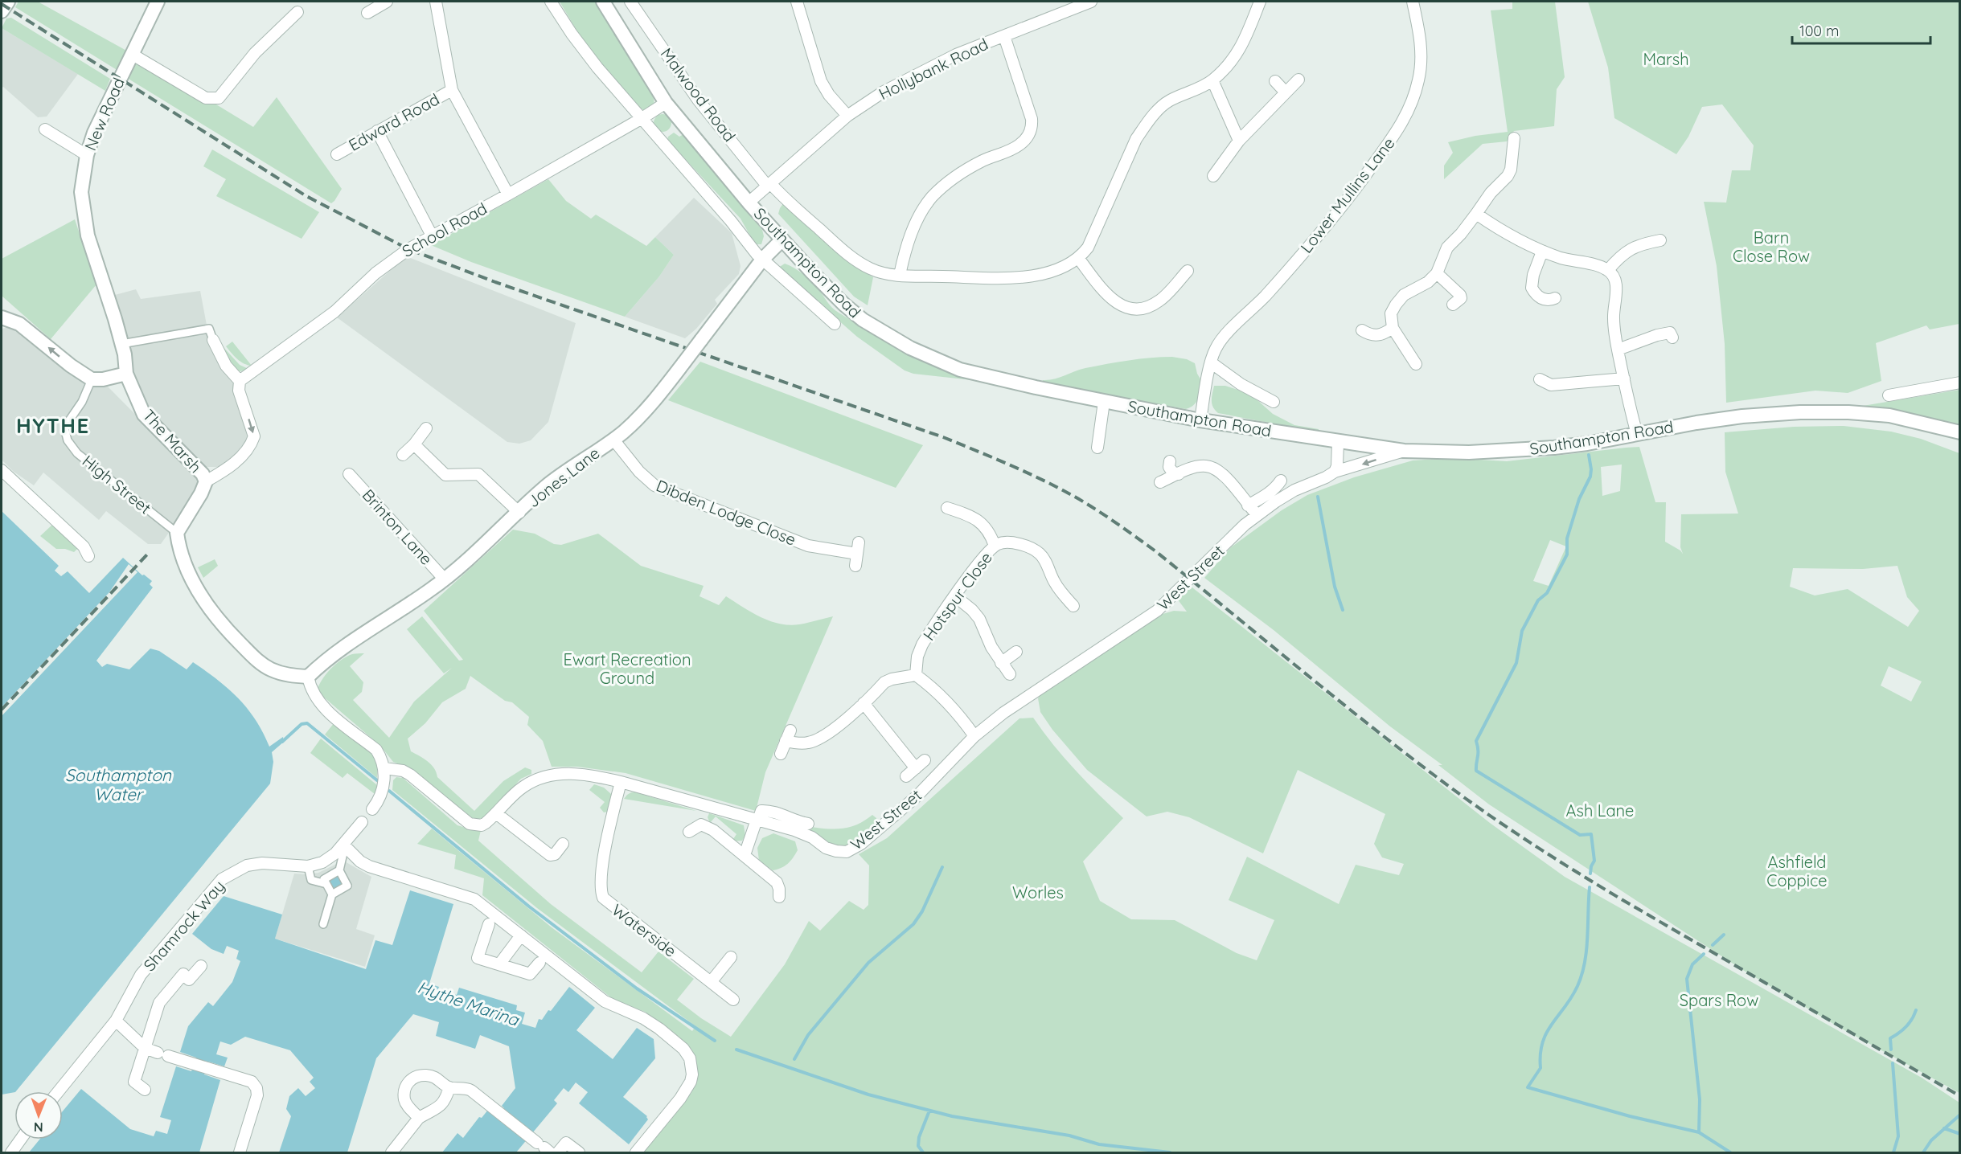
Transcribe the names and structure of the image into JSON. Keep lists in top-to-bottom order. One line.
{"streets":{"street":["Hollybank Road","Malwood Road","New Road","Edward Road","Lower Mullins Lane","School Road","Southampton Road","The Marsh","Jones Lane","High Street","Dibden Lodge Close","Brinton Lane","West Street","Hotspur Close","Shamrock Way","Waterside"]},"crossings":[["Hollybank Road","Malwood Road"],["Hollybank Road","Southampton Road"],["New Road","The Marsh"],["Lower Mullins Lane","Southampton Road"],["School Road","Southampton Road"],["Southampton Road","Jones Lane"],["Southampton Road","West Street"],["The Marsh","High Street"],["Jones Lane","Dibden Lodge Close"],["Jones Lane","Brinton Lane"],["West Street","Waterside"]],"districts":["HYTHE"],"water":["Southampton Water","Hythe Marina"],"parks":["Marsh","Barn Close Row","Ewart Recreation Ground","Ash Lane","Ashfield Coppice","Worles","Spars Row"],"scale_bar":"100 m","north":"bottom"}
